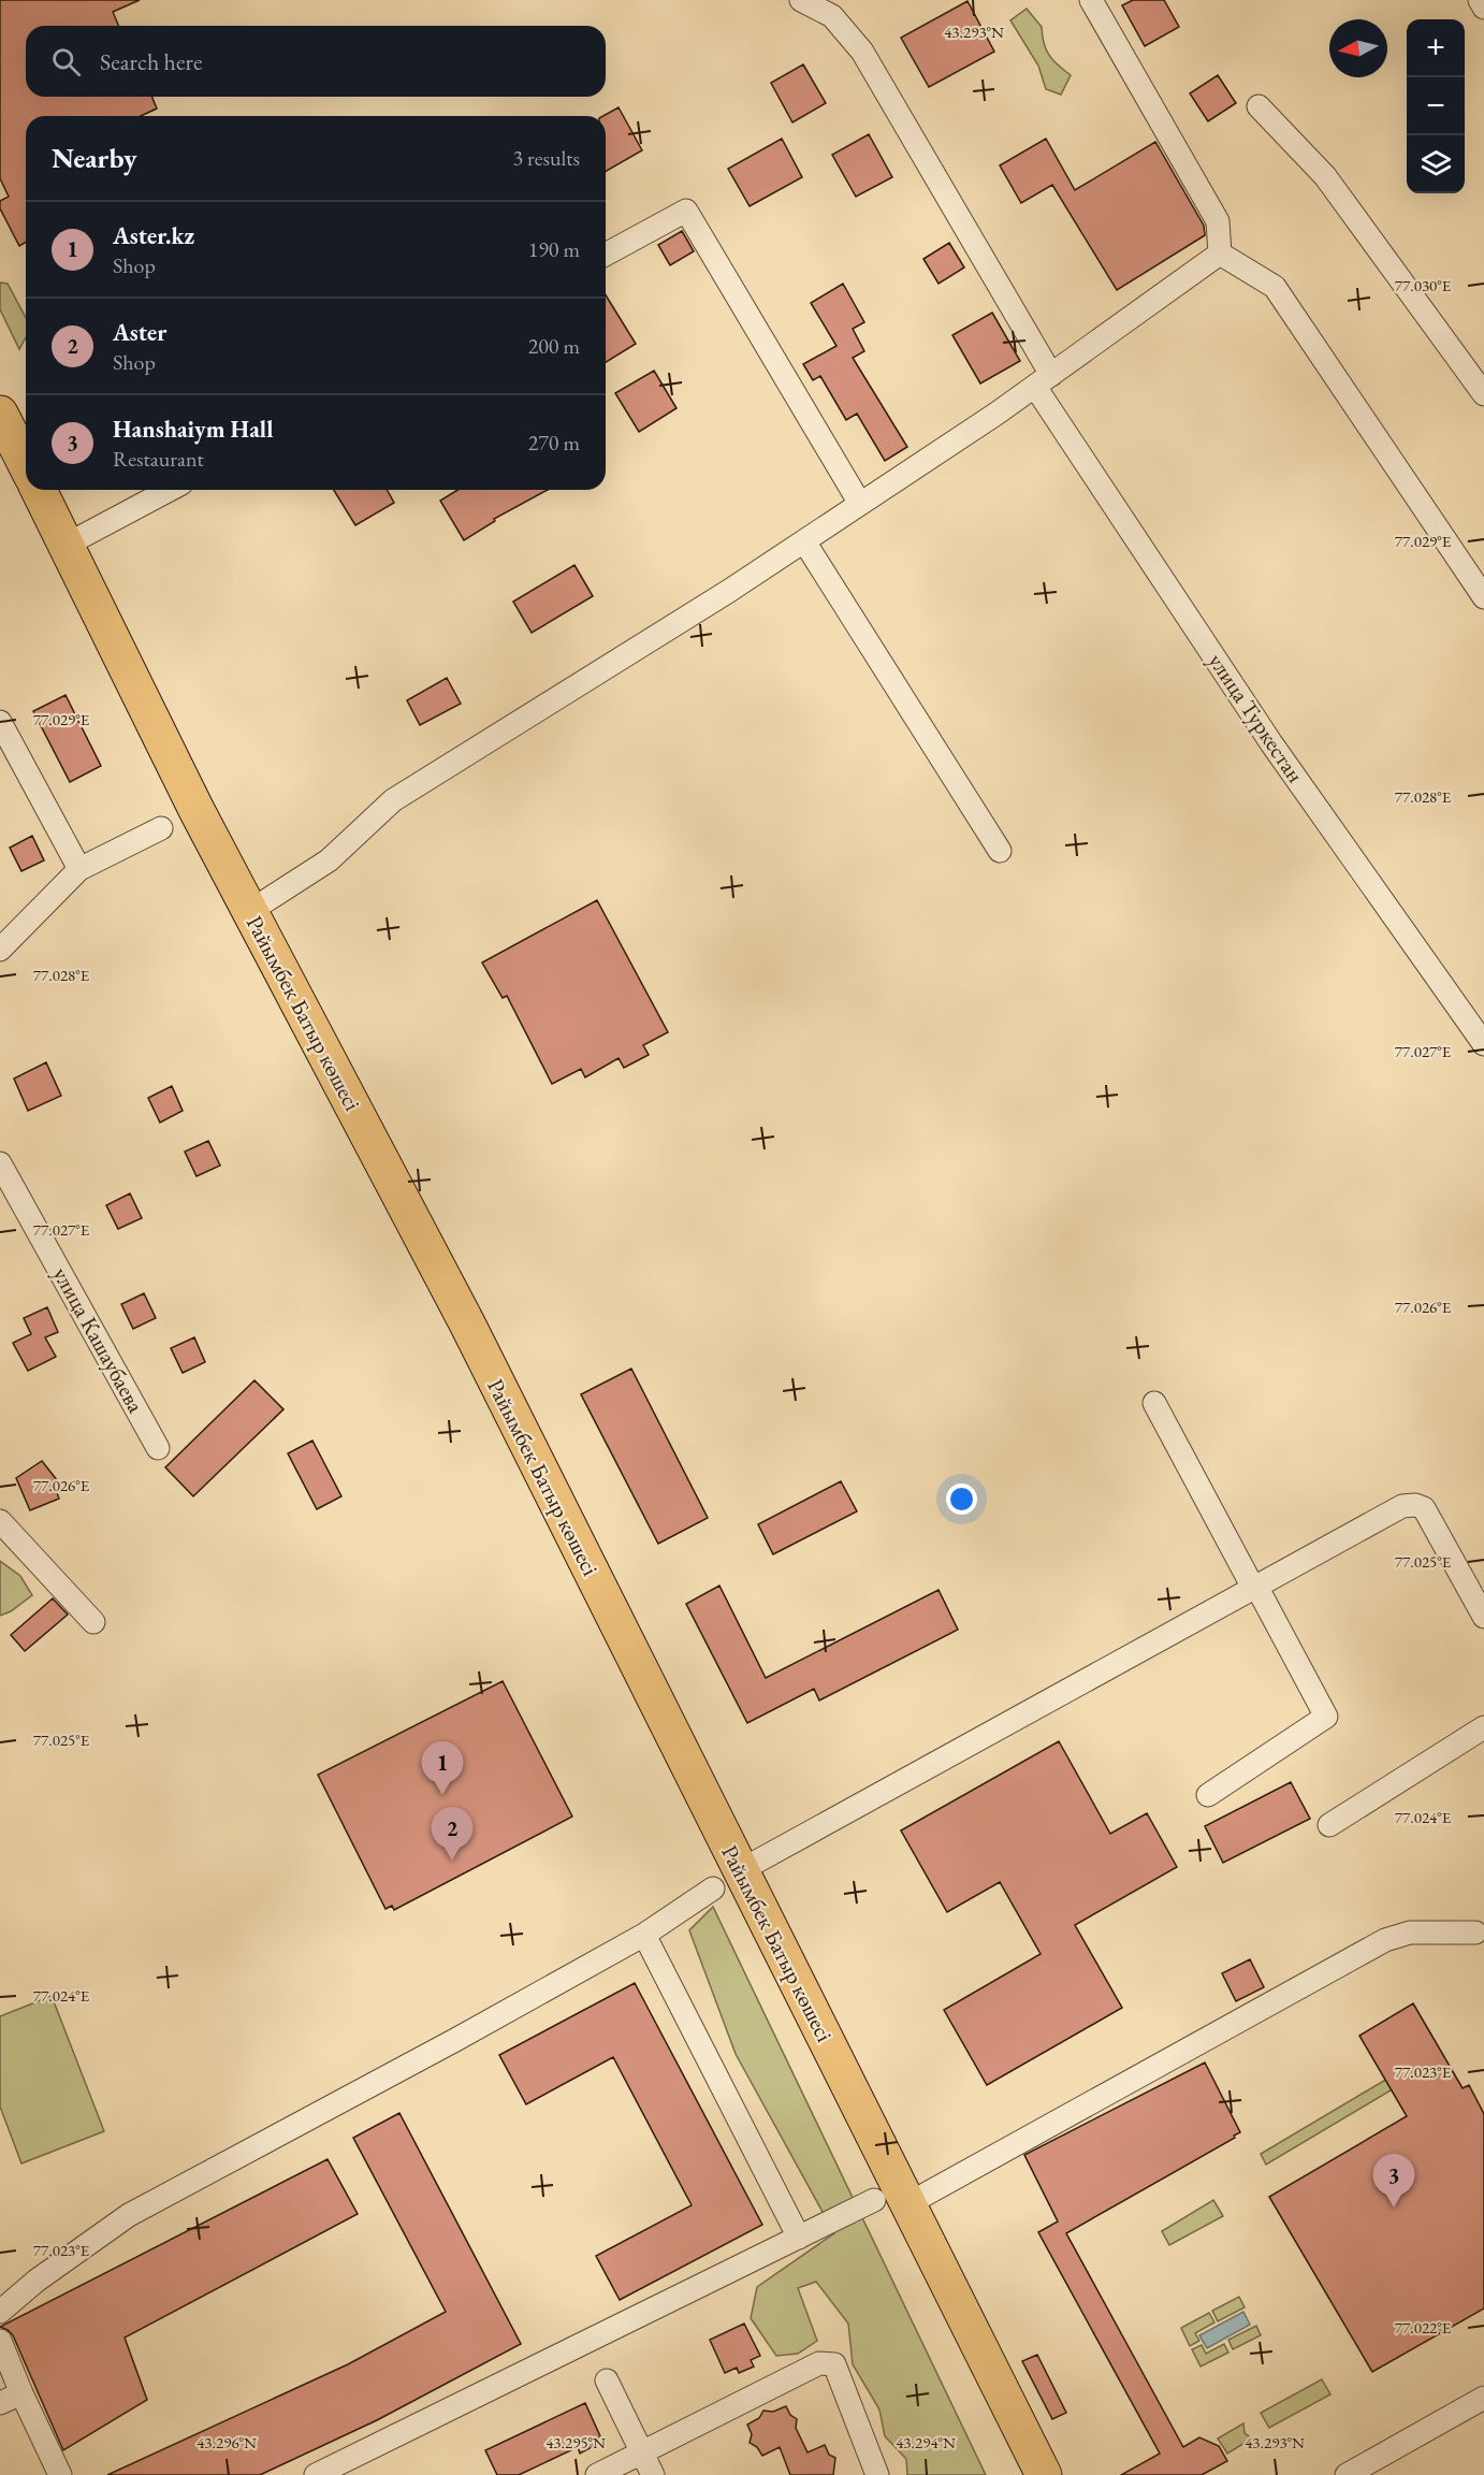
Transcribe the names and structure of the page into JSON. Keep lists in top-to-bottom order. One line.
{"streets":{"main road":["Райымбек Батыр көшесі"],"street":["улица Туркестан","улица Кашаубаева"]},"north":"left","page":{"map_buttons":["+","−"],"search":"Search here","heading":["Nearby","3 results"],"list":[{"mark":"1","name":"Aster.kz","note":"Shop","value":"190 m"},{"mark":"2","name":"Aster","note":"Shop","value":"200 m"},{"mark":"3","name":"Hanshaiym Hall","note":"Restaurant","value":"270 m"}],"pins":["1","2","3"]},"coordinates":["43.293°N","77.030°E","77.029°E","77.028°E","77.027°E","77.026°E","77.025°E","77.024°E","77.023°E","77.022°E","43.296°N","43.295°N","43.294°N"]}
